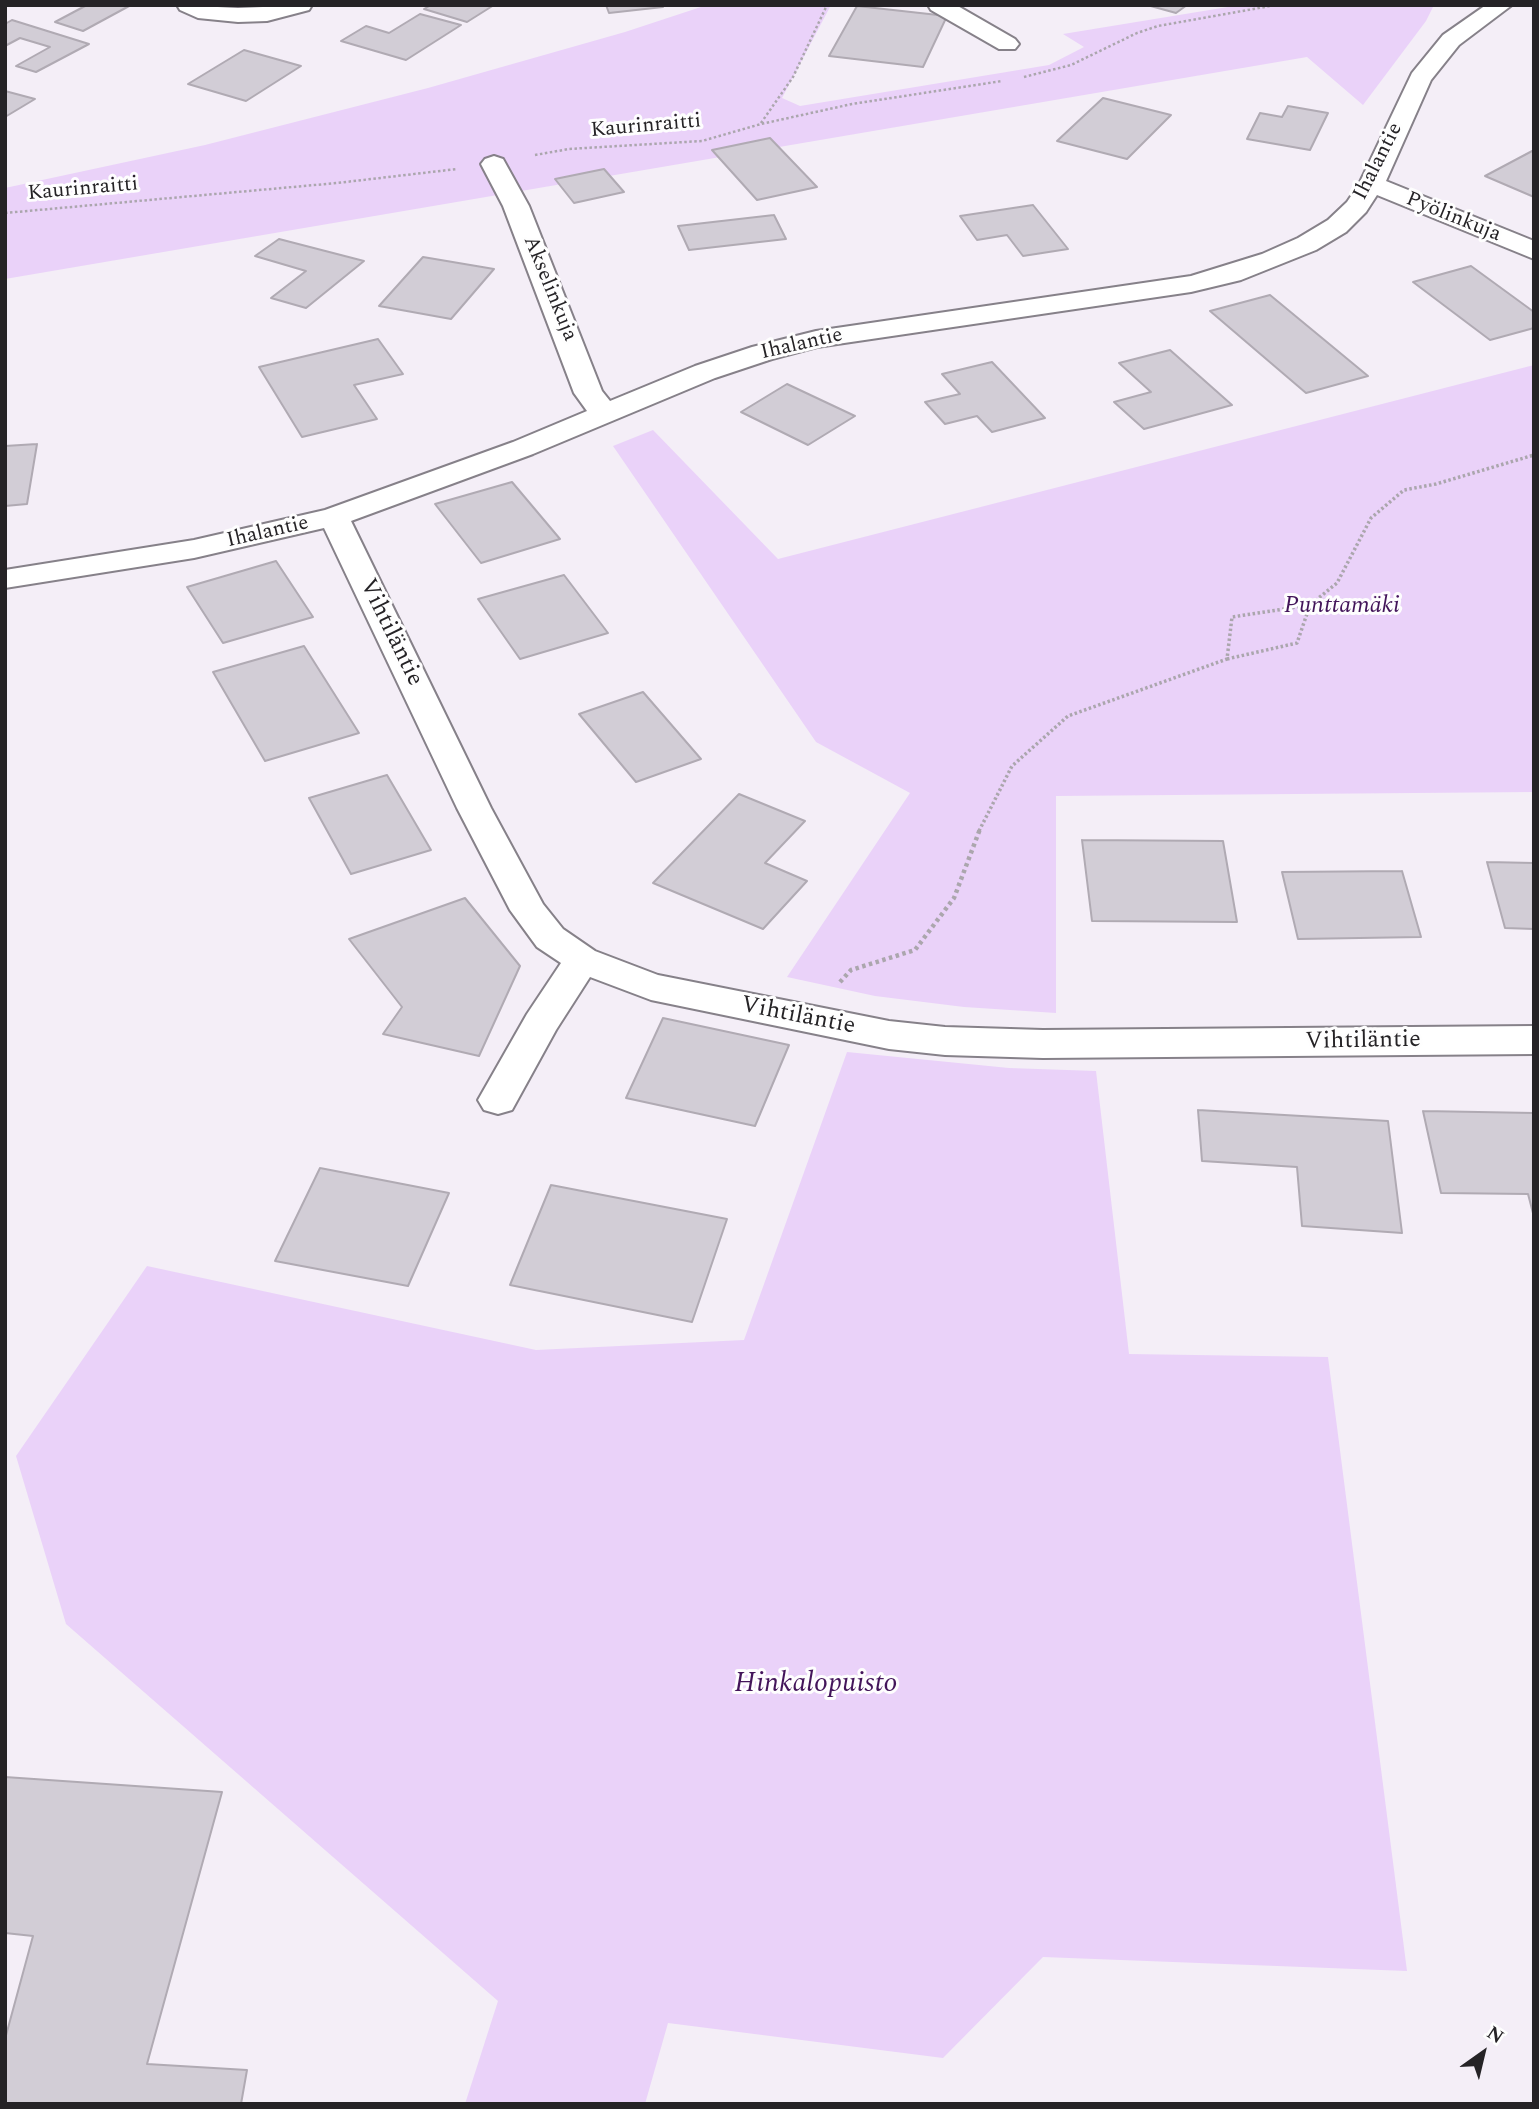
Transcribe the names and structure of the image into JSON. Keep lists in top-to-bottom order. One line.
{"streets":{"street":["Ihalantie","Pyölinkuja","Akselinkuja","Vihtiläntie"],"path":["Kaurinraitti"]},"crossings":[["Kaurinraitti","Akselinkuja"],["Ihalantie","Pyölinkuja"],["Ihalantie","Akselinkuja"],["Ihalantie","Vihtiläntie"]],"parks":["Punttamäki","Hinkalopuisto"],"north":"top right"}
